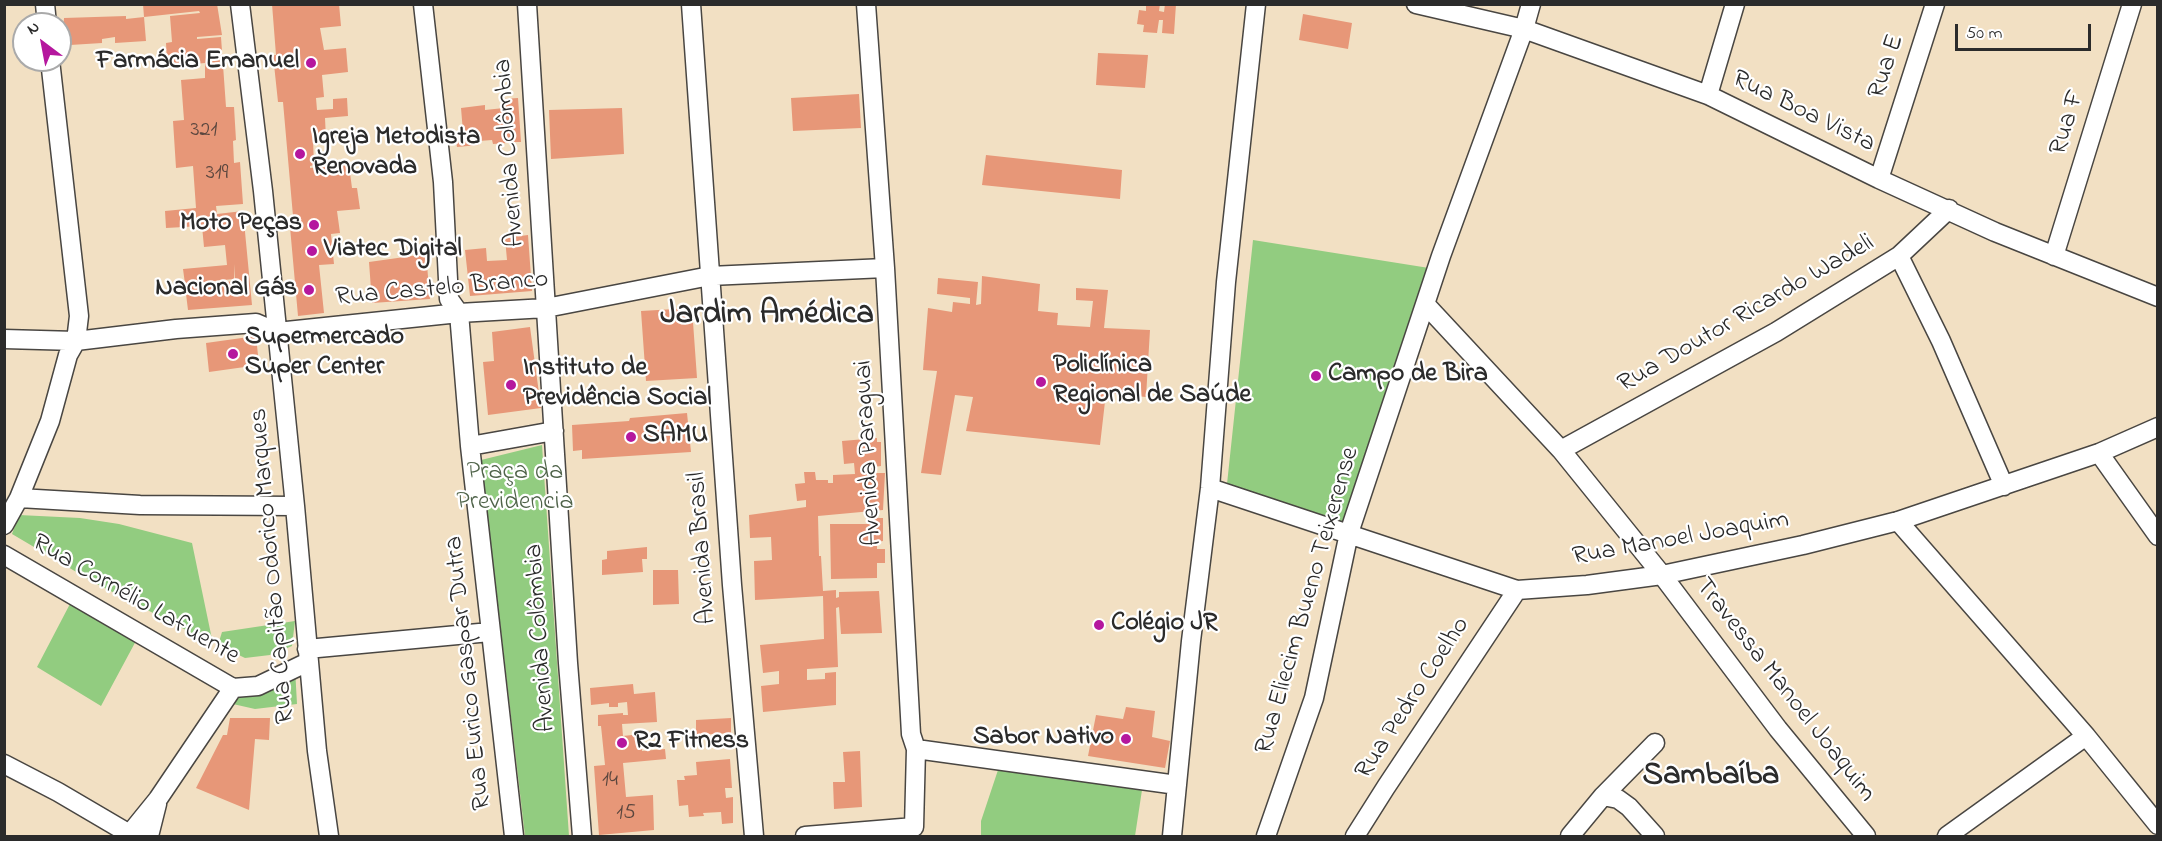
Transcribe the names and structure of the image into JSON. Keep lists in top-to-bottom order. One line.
{"streets":{"street":["Rua E","Rua Boa Vista","Rua F","Avenida Colômbia","Rua Castelo Branco","Rua Doutor Ricardo Wadeli","Avenida Paraguai","Rua Manoel Joaquim","Avenida Brasil","Rua Capitão Odorico Marques","Rua Cornélio Lafuente","Rua Eliecim Bueno Teixerense","Rua Eurico Gaspar Dutra","Travessa Manoel Joaquim","Rua Pedro Coelho"]},"crossings":[["Rua E","Rua Boa Vista"],["Rua Boa Vista","Rua F"],["Rua Boa Vista","Rua Doutor Ricardo Wadeli"],["Rua Boa Vista","Rua Eliecim Bueno Teixerense"],["Avenida Colômbia","Rua Castelo Branco"],["Rua Castelo Branco","Avenida Paraguai"],["Rua Castelo Branco","Avenida Brasil"],["Rua Castelo Branco","Rua Capitão Odorico Marques"],["Rua Castelo Branco","Rua Eurico Gaspar Dutra"],["Rua Doutor Ricardo Wadeli","Travessa Manoel Joaquim"],["Rua Manoel Joaquim","Rua Eliecim Bueno Teixerense"],["Rua Manoel Joaquim","Travessa Manoel Joaquim"],["Rua Manoel Joaquim","Rua Pedro Coelho"],["Rua Capitão Odorico Marques","Rua Cornélio Lafuente"],["Rua Eliecim Bueno Teixerense","Travessa Manoel Joaquim"]],"districts":["Jardim Amédica","Sambaíba"],"parks":["Praça da Previdencia"],"places":["Farmácia Emanuel","Igreja Metodista Renovada","Moto Peças","Viatec Digital","Nacional Gás","Supermercado Super Center","Campo de Bira","Policlínica Regional de Saúde","Instituto de Previdência Social","SAMU","Colégio JR","Sabor Nativo","R2 Fitness"],"house_numbers":["321","319","14","15"],"scale_bar":"50 m","north":"top left"}
